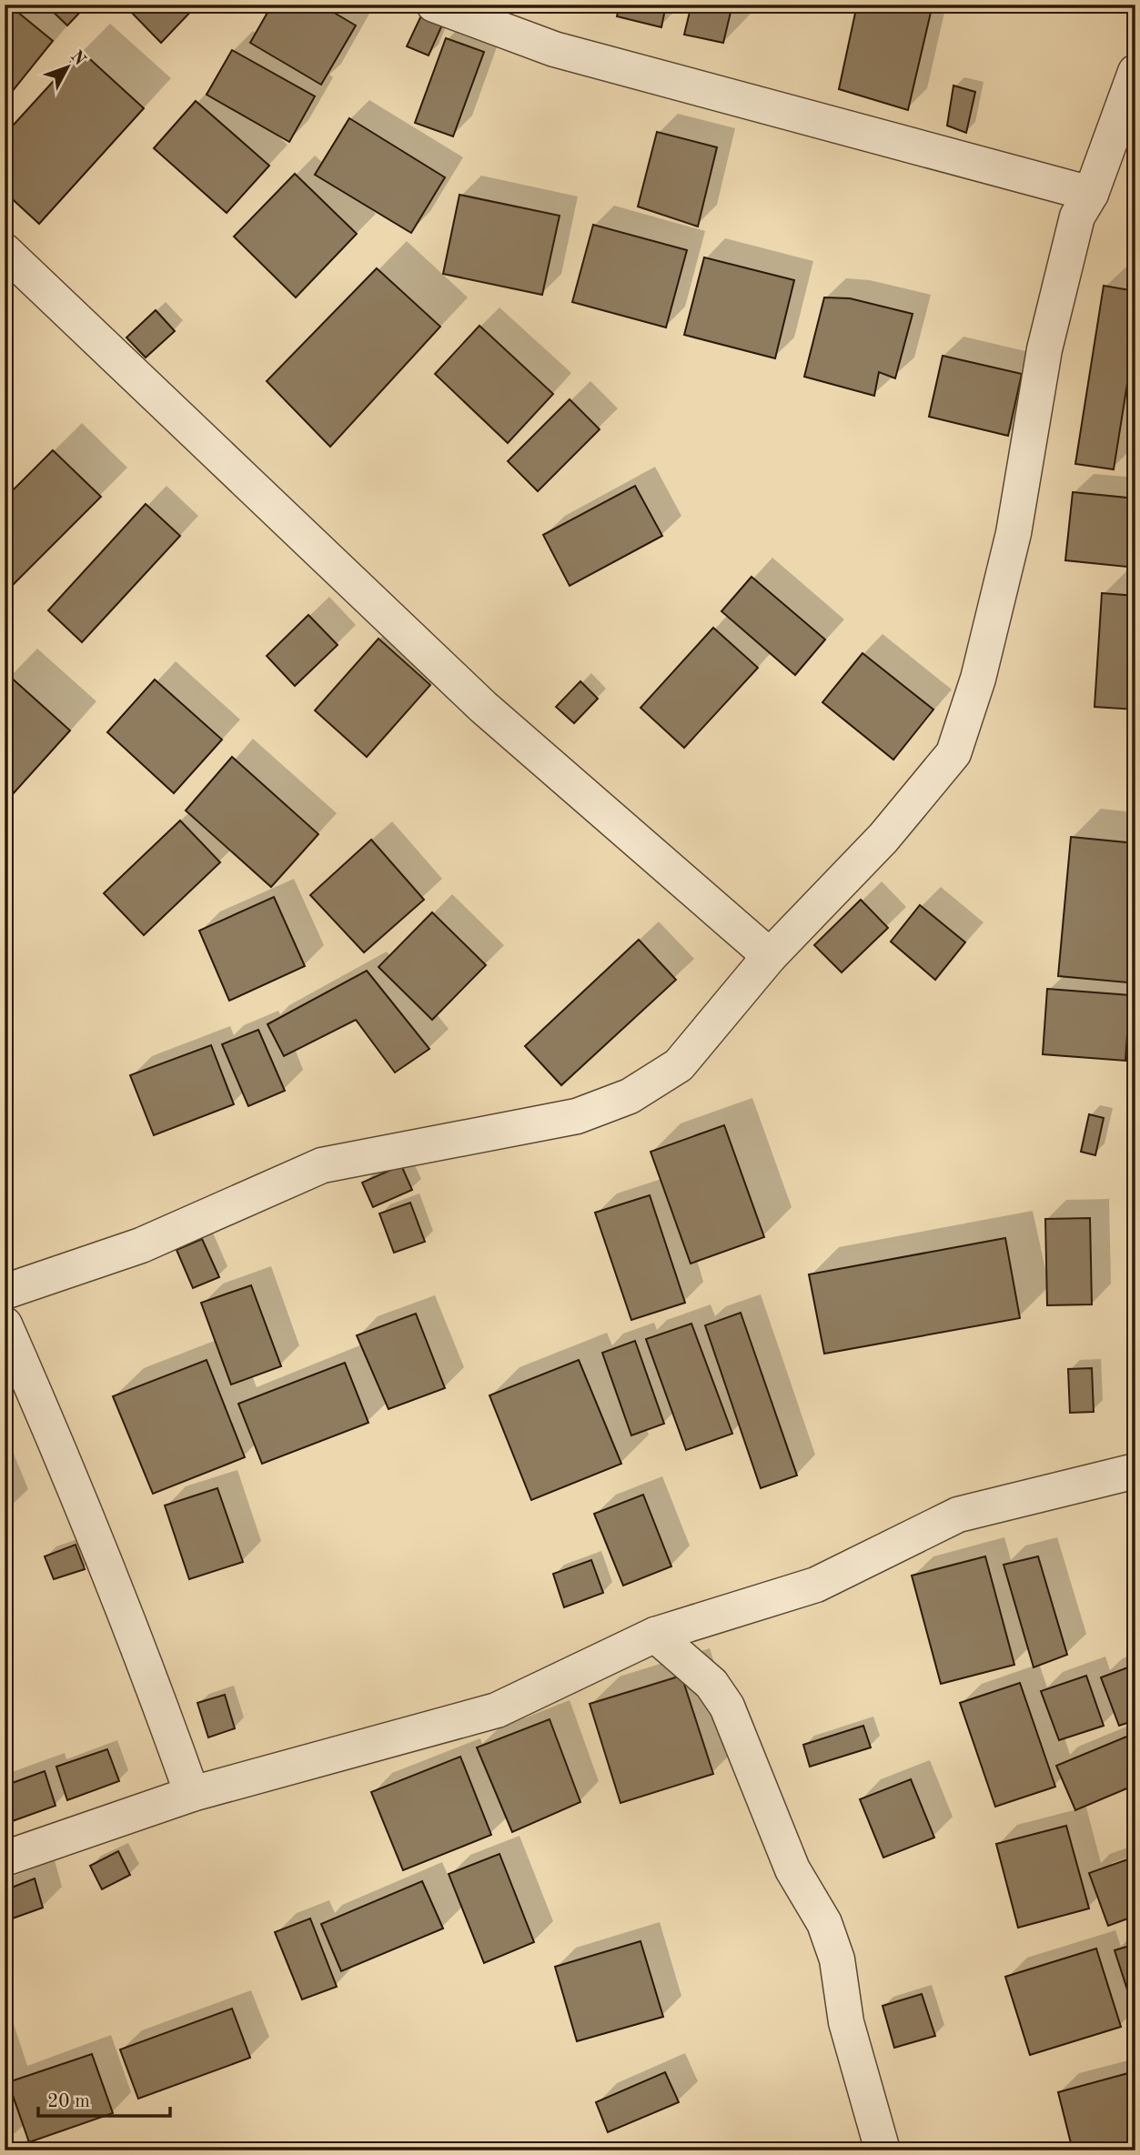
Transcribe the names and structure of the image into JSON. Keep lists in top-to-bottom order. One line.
{"scale_bar":"20 m","north":"top right"}
